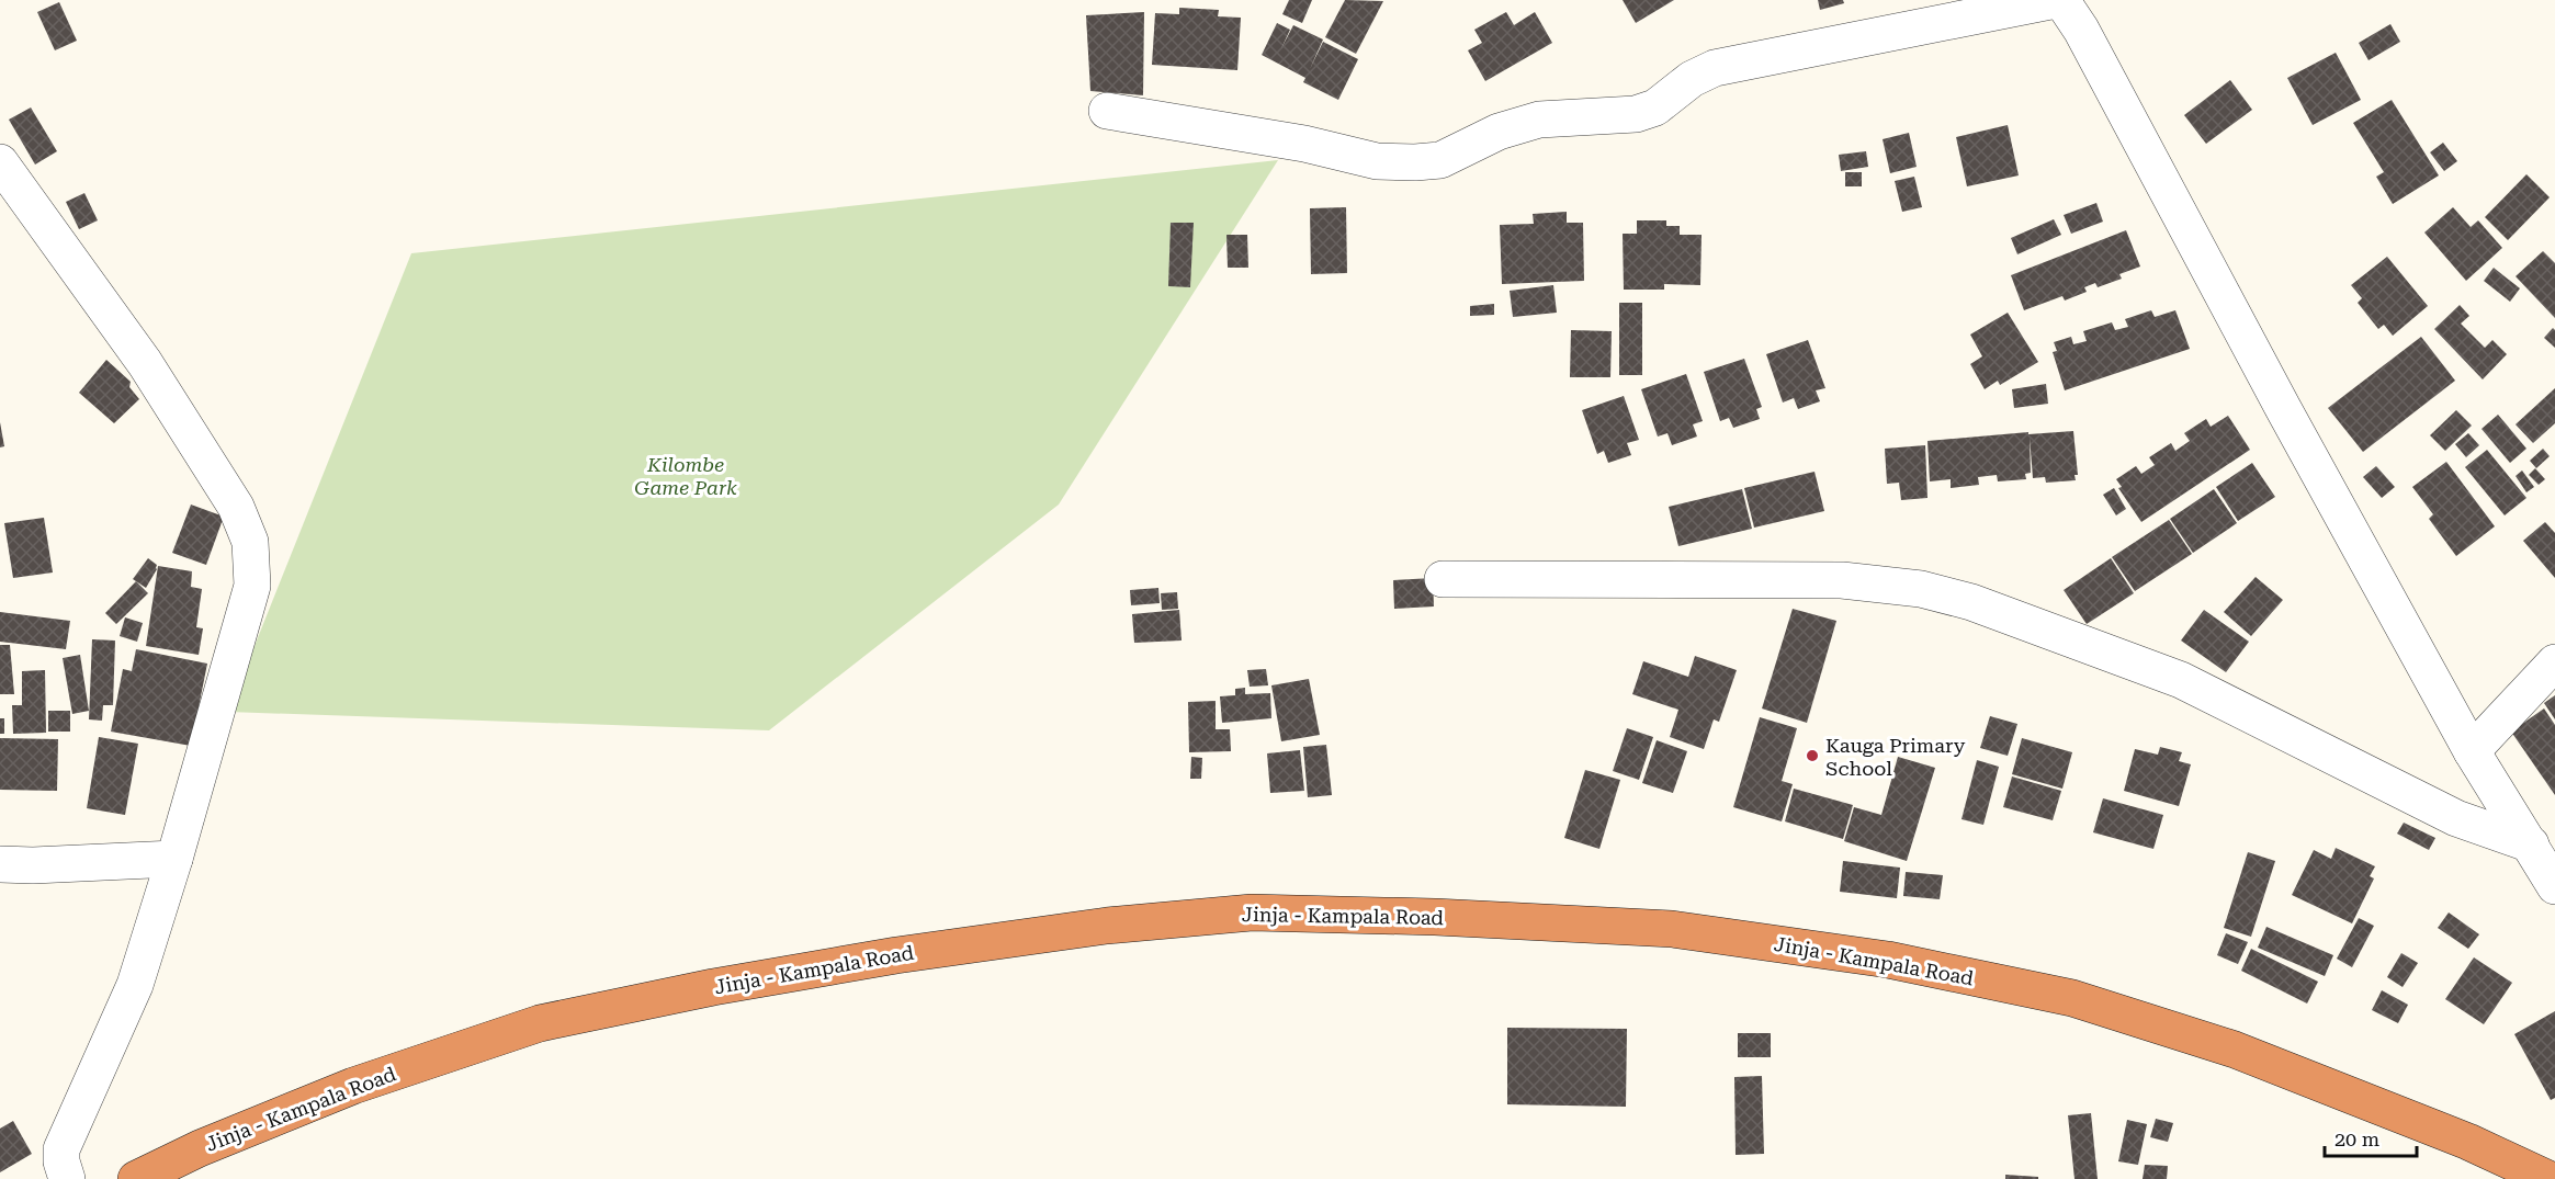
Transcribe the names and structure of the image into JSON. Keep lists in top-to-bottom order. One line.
{"streets":{"highway":["Jinja - Kampala Road"]},"parks":["Kilombe Game Park"],"places":["Kauga Primary School"],"scale_bar":"20 m"}
